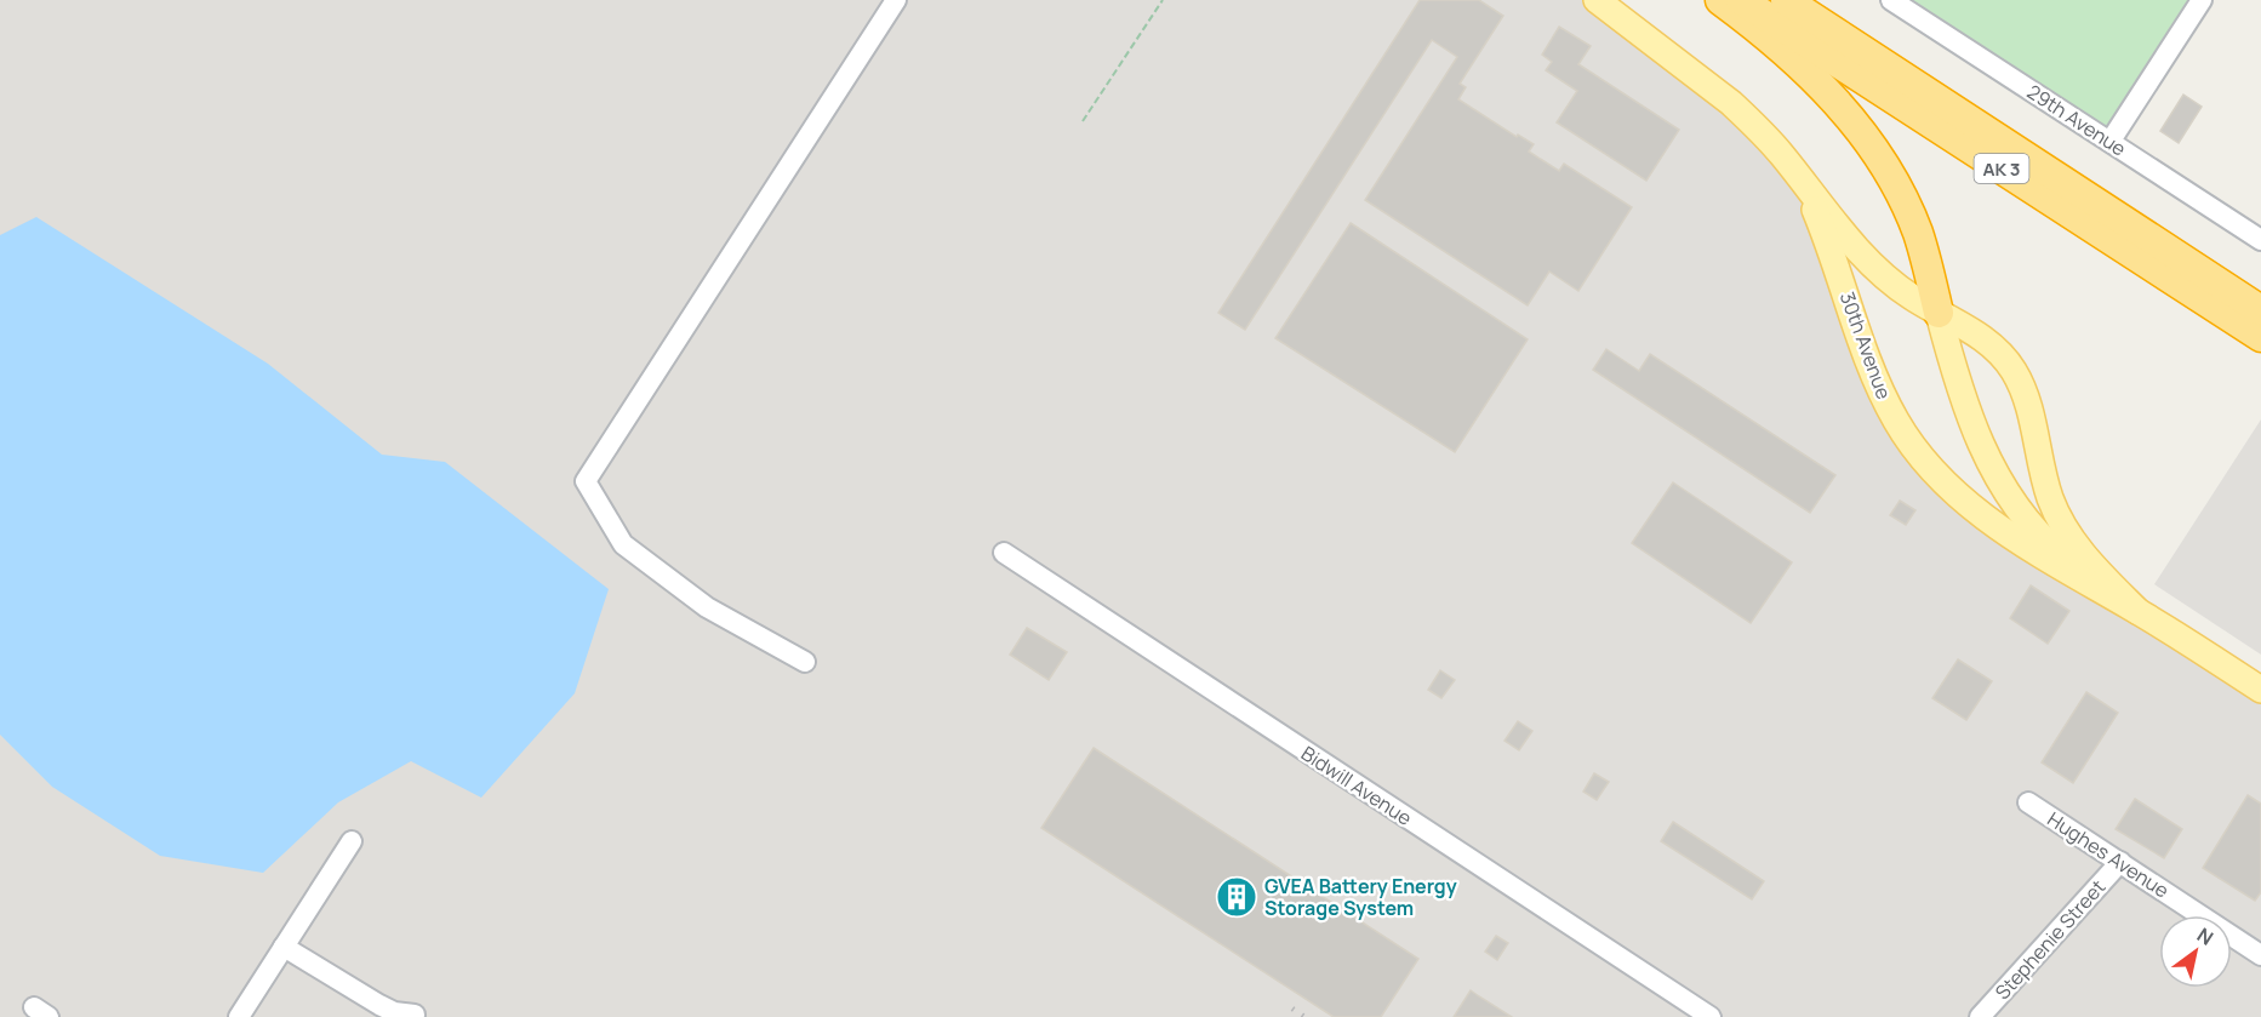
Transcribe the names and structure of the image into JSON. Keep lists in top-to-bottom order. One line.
{"streets":{"highway":["AK 3"],"main road":["30th Avenue"],"street":["29th Avenue","Bidwill Avenue","Hughes Avenue","Stephenie Street"]},"crossings":[["Hughes Avenue","Stephenie Street"]],"places":{"building":["GVEA Battery Energy Storage System"]},"north":"top right"}
